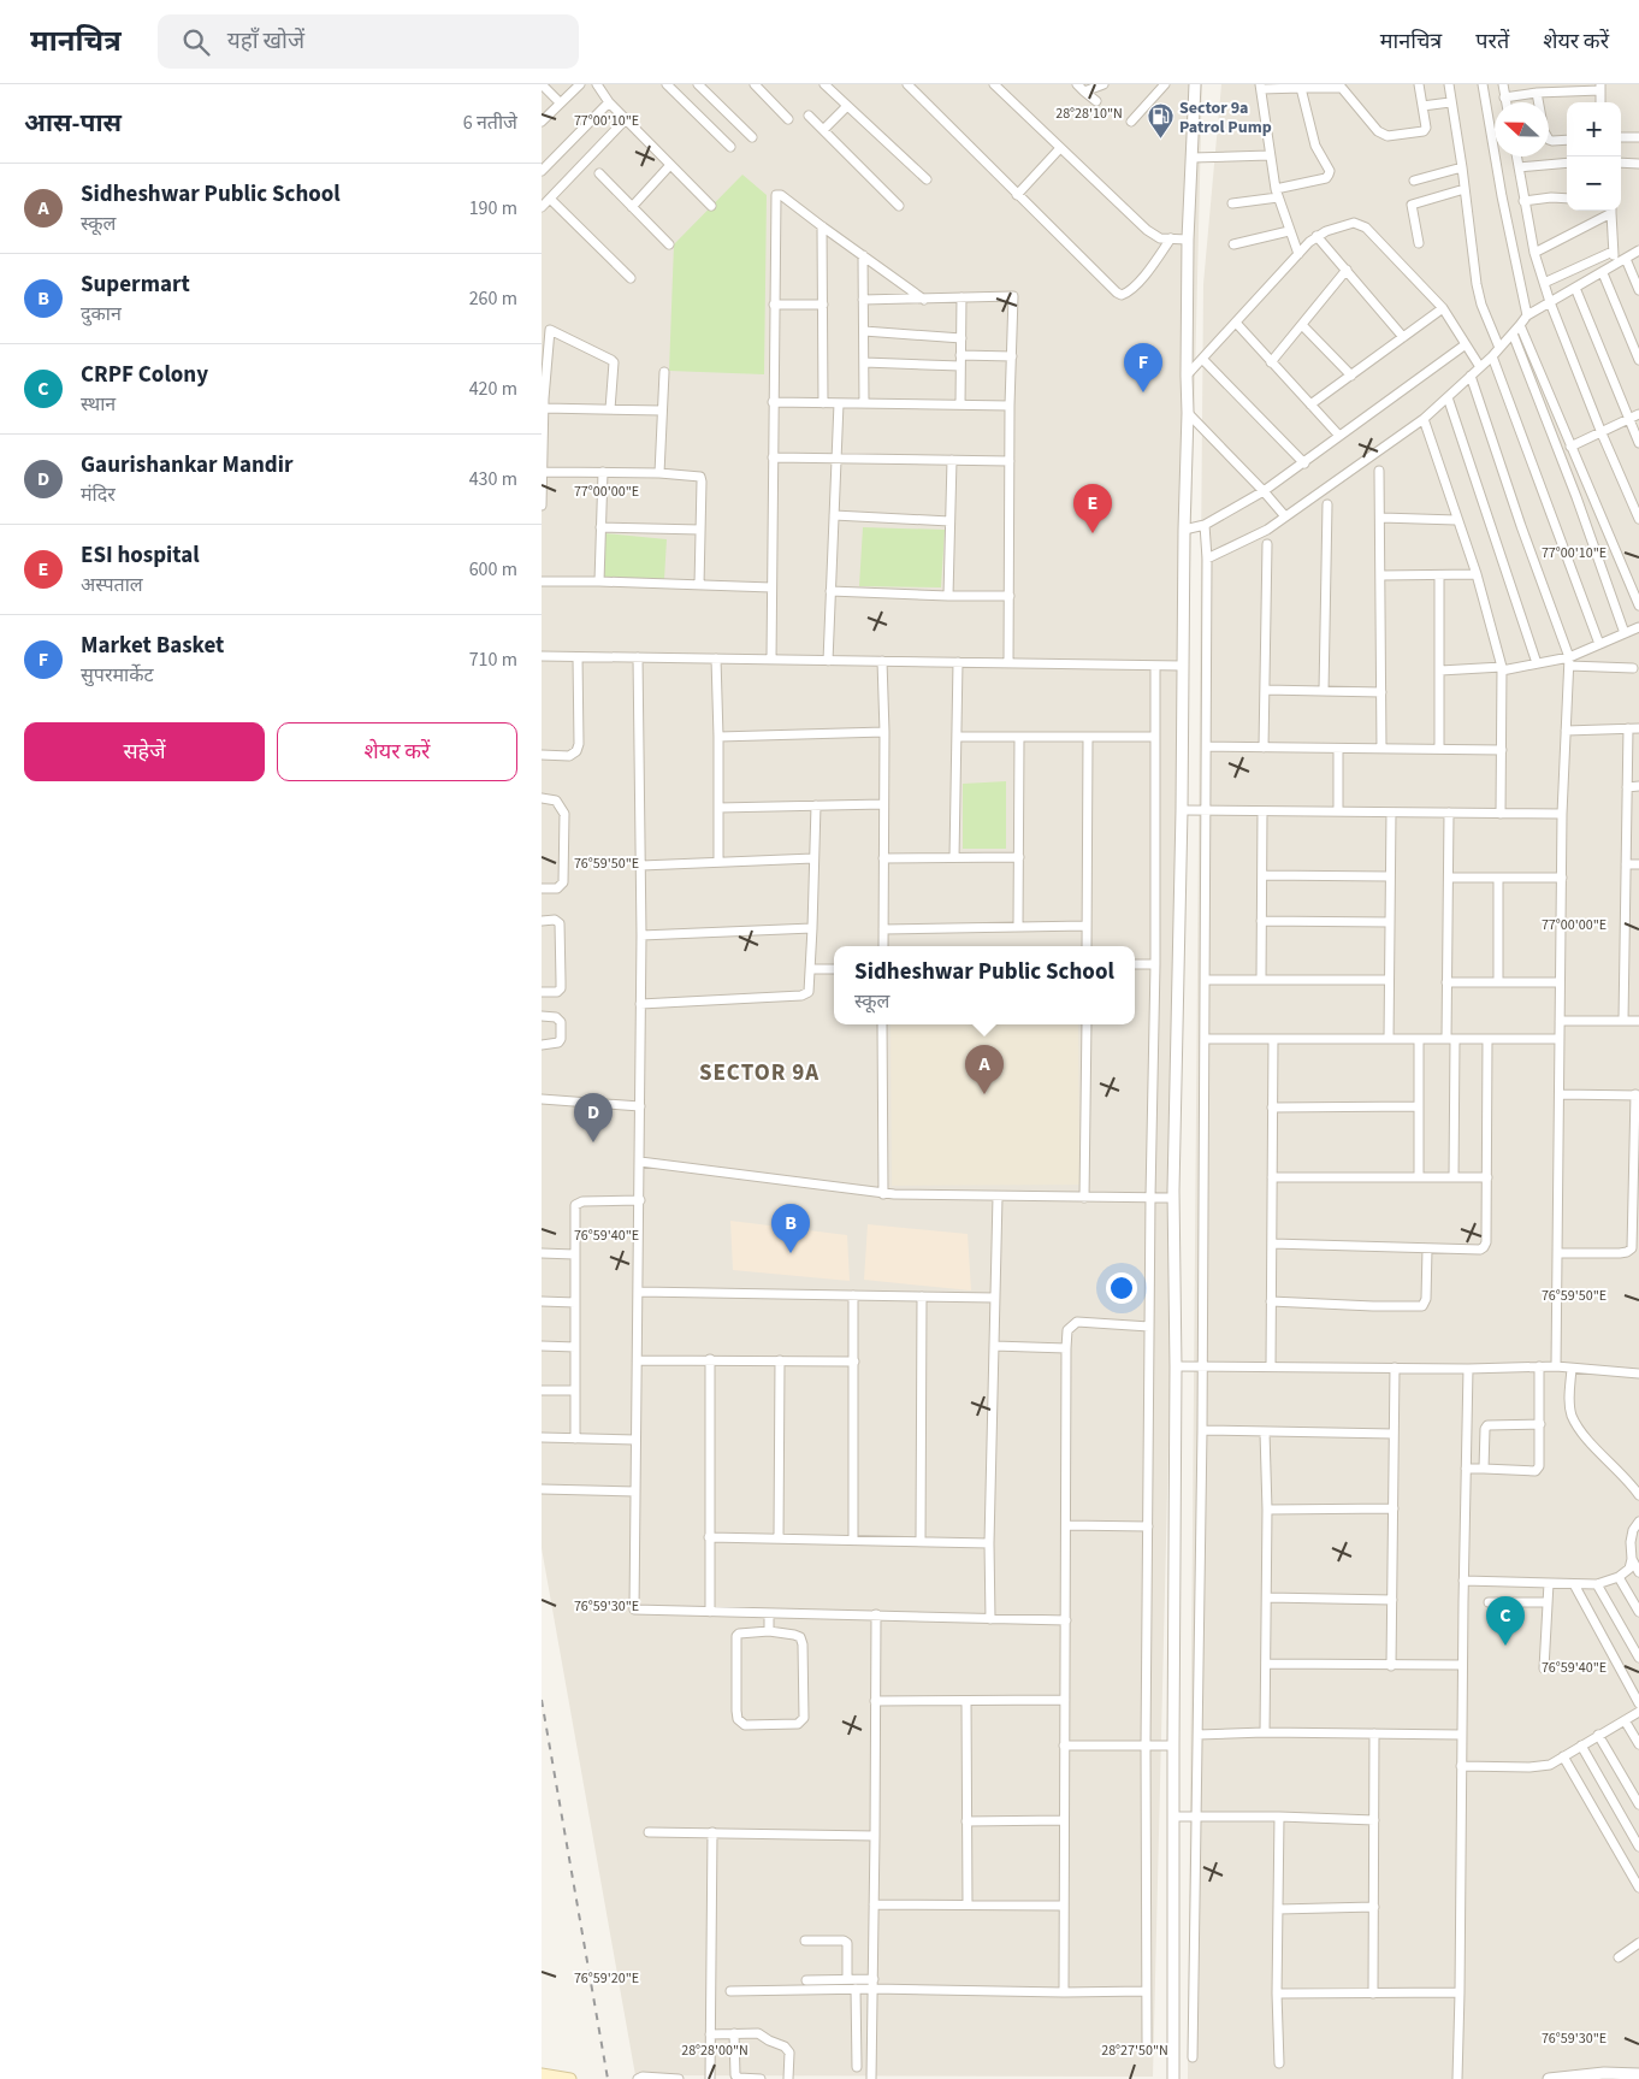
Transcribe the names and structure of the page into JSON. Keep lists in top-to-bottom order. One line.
{"districts":["SECTOR 9A"],"places":{"fuel station":["Sector 9a Patrol Pump"]},"north":"left","page":{"header":"मानचित्र","search":"यहाँ खोजें","nav":["मानचित्र","परतें","शेयर करें"],"heading":["आस-पास","6 नतीजे"],"map_buttons":["+","−"],"list":[{"mark":"A","name":"Sidheshwar Public School","note":"स्कूल","value":"190 m"},{"mark":"B","name":"Supermart","note":"दुकान","value":"260 m"},{"mark":"C","name":"CRPF Colony","note":"स्थान","value":"420 m"},{"mark":"D","name":"Gaurishankar Mandir","note":"मंदिर","value":"430 m"},{"mark":"E","name":"ESI hospital","note":"अस्पताल","value":"600 m"},{"mark":"F","name":"Market Basket","note":"सुपरमार्केट","value":"710 m"}],"pins":["F","E","A","D","B","C"],"buttons":["सहेजें","शेयर करें"],"popup":["Sidheshwar Public School","स्कूल"]},"coordinates":["28°28'10\"N","77°00'10\"E","77°00'00\"E","76°59'50\"E","76°59'40\"E","76°59'30\"E","76°59'20\"E","28°28'00\"N","28°27'50\"N"]}
